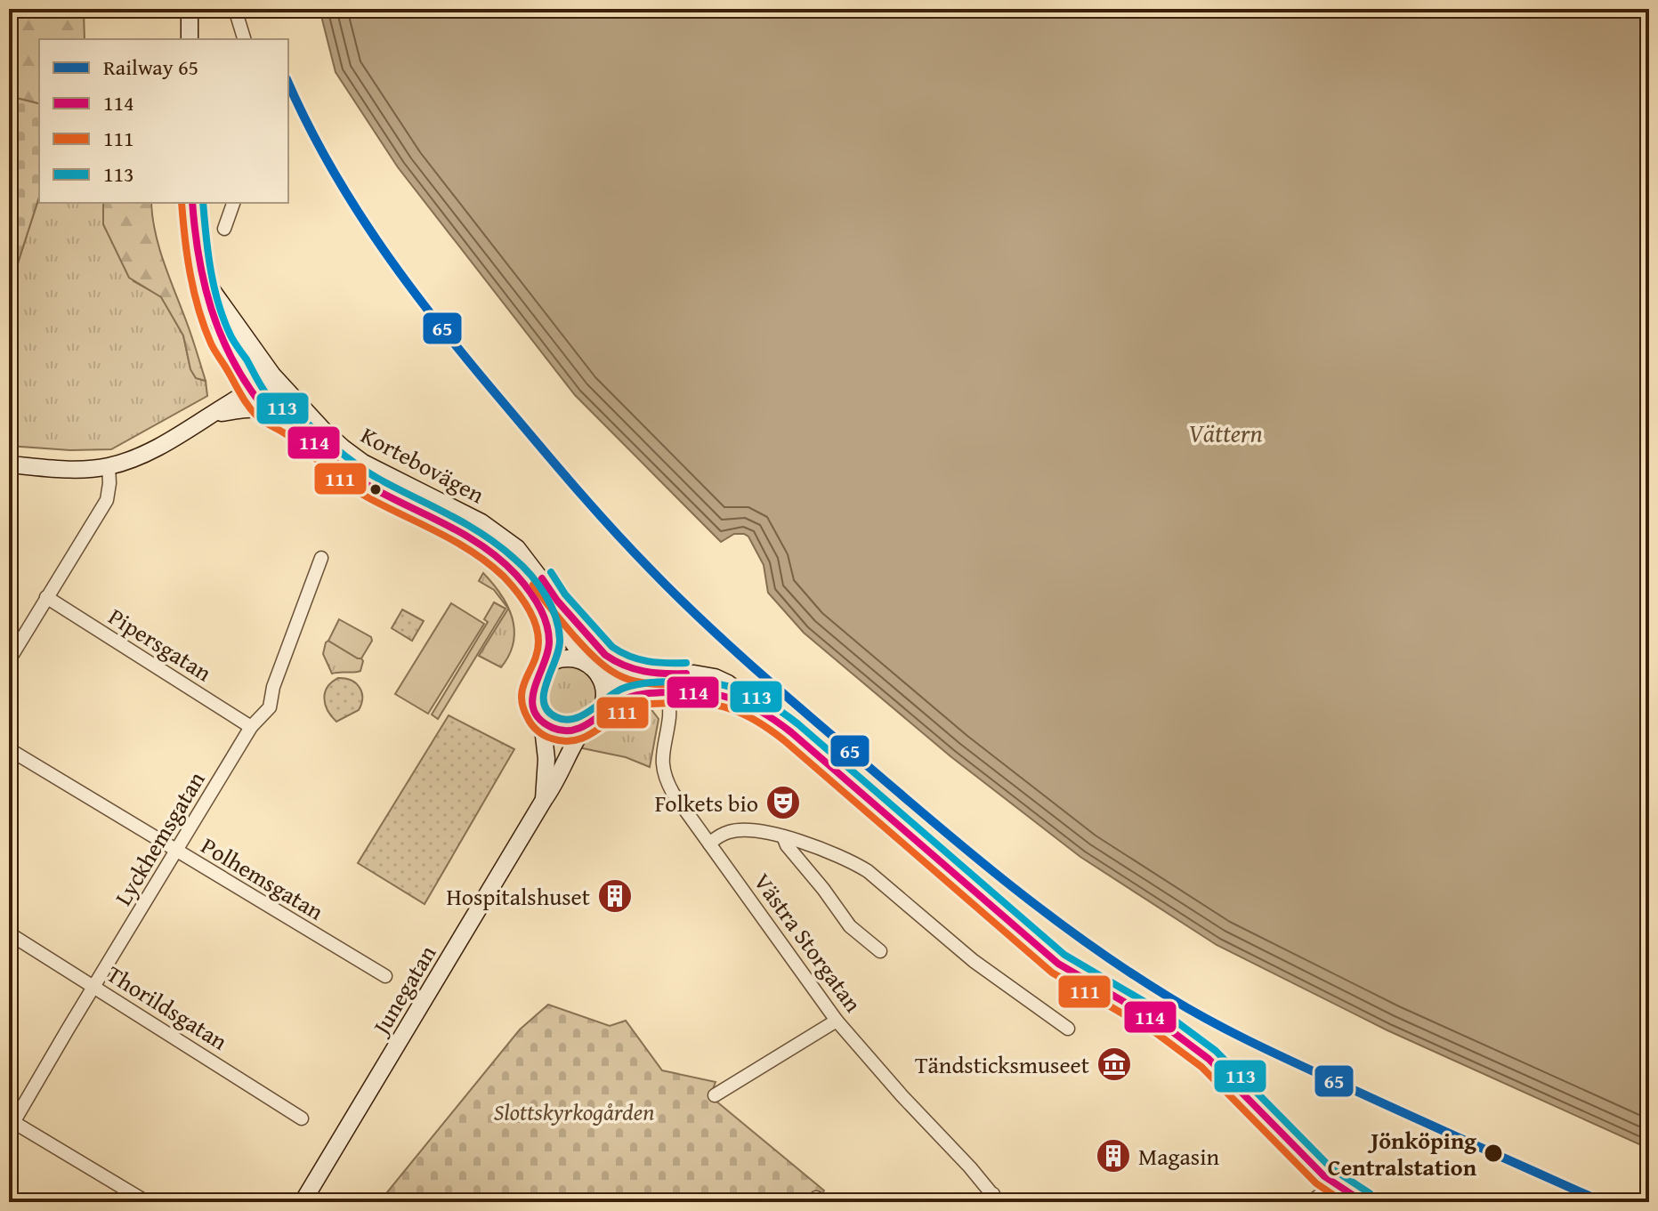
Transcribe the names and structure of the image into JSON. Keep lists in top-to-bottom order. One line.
{"streets":{"street":["Kortebovägen","Pipersgatan","Lyckhemsgatan","Polhemsgatan","Västra Storgatan","Junegatan","Thorildsgatan"]},"crossings":[["Kortebovägen","Junegatan"],["Pipersgatan","Lyckhemsgatan"],["Lyckhemsgatan","Polhemsgatan"],["Lyckhemsgatan","Thorildsgatan"]],"water":["Vättern"],"parks":["Slottskyrkogården"],"places":{"theatre":["Folkets bio"],"building":["Hospitalshuset","Magasin"],"museum":["Tändsticksmuseet"],"other":["Jönköping Centralstation"]},"lines":["rail line 65","transit line 114","transit line 111","transit line 113"],"legend":["Railway 65","114","111","113"]}
